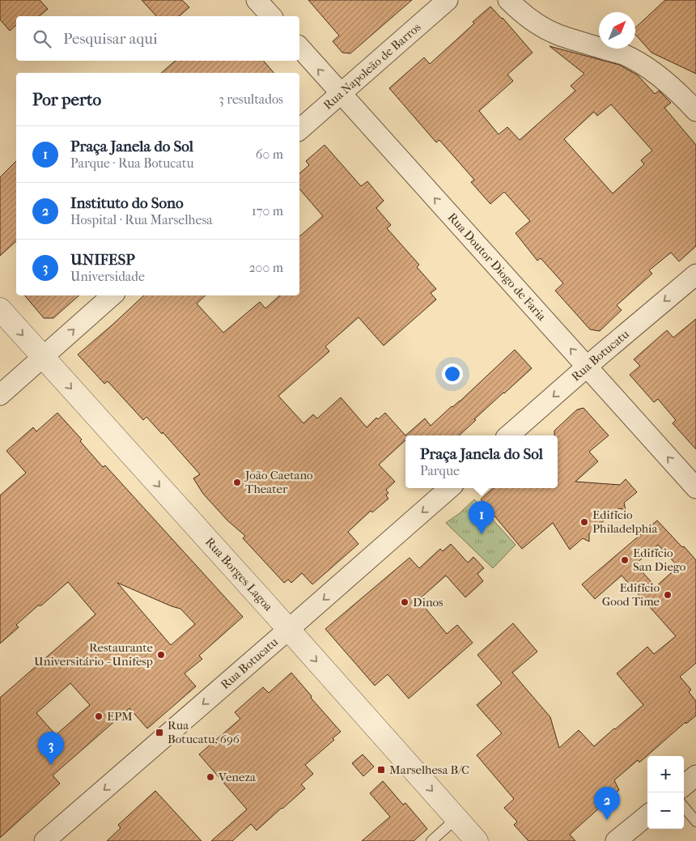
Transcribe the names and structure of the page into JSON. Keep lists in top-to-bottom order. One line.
{"streets":{"street":["Rua Napoleão de Barros","Rua Doutor Diogo de Faria","Rua Botucatu","Rua Borges Lagoa"]},"crossings":[["Rua Napoleão de Barros","Rua Doutor Diogo de Faria"],["Rua Doutor Diogo de Faria","Rua Botucatu"],["Rua Botucatu","Rua Borges Lagoa"]],"one_way":["Rua Doutor Diogo de Faria","Rua Botucatu","Rua Borges Lagoa"],"places":{"other":["João Caetano Theater","Edifício Philadelphia","Edifício San Diego","Edifício Good Time","Dinos","Restaurante Universitário - Unifesp","EPM","Veneza"],"transit":["Rua Botucatu, 696","Marselhesa B/C"]},"north":"top right","page":{"search":"Pesquisar aqui","heading":["Por perto","3 resultados"],"list":[{"mark":"1","name":"Praça Janela do Sol","note":"Parque · Rua Botucatu","value":"60 m"},{"mark":"2","name":"Instituto do Sono","note":"Hospital · Rua Marselhesa","value":"170 m"},{"mark":"3","name":"UNIFESP","note":"Universidade","value":"200 m"}],"popup":["Praça Janela do Sol","Parque"],"pins":["1","3","2"],"map_buttons":["+","−"]}}
